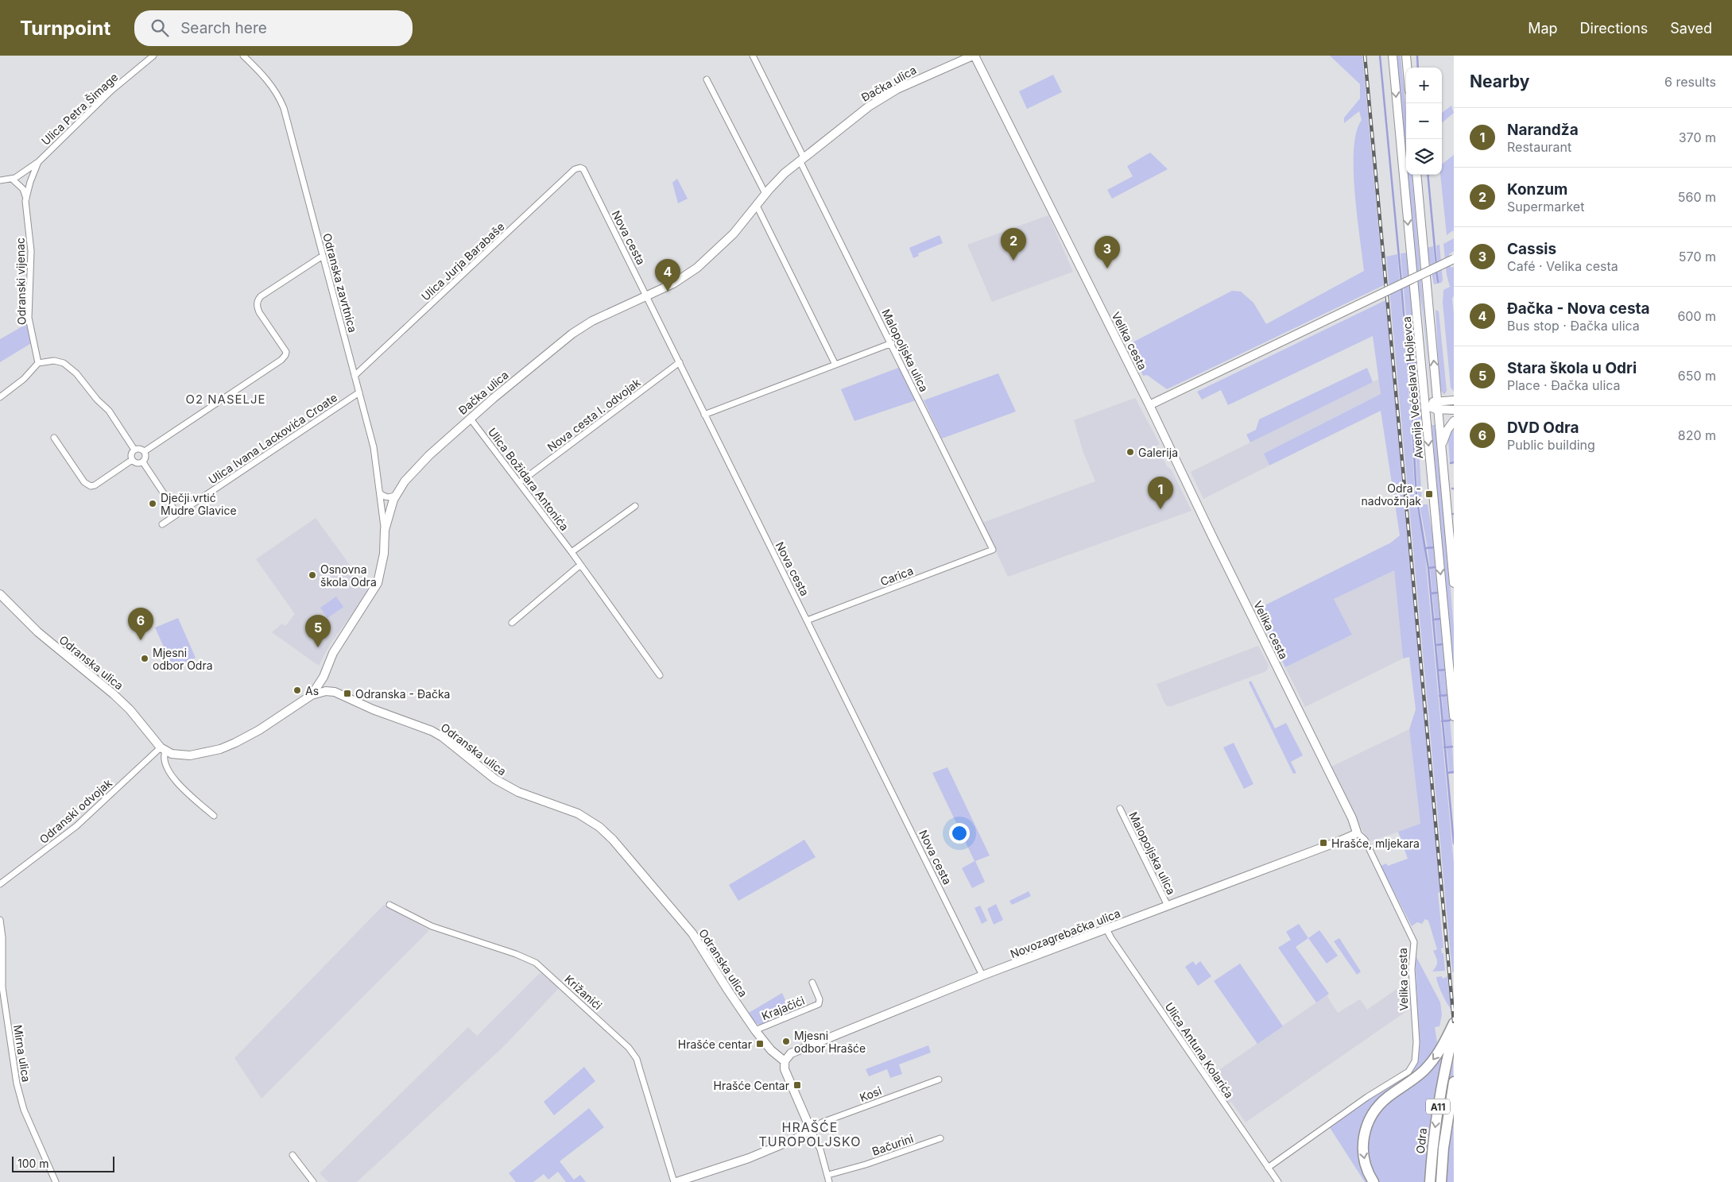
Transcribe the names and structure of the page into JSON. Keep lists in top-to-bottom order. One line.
{"streets":{"highway":["A11","Odra"],"main road":["Đačka ulica","Velika cesta","Avenija Većeslava Holjevca","Odranska ulica","Novozagrebačka ulica"],"street":["Ulica Petra Šimage","Nova cesta","Ulica Jurja Barabaše","Odranski vijenac","Odranska zavrtnica","Malopoljska ulica","Nova cesta I. odvojak","Ulica Ivana Lackovića Croate","Ulica Božidara Antonića","Carica","Odranski odvojak","Križanići","Krajačići","Ulica Antuna Kolarića","Mirna ulica","Kosi","Bačurini"]},"crossings":[["Đačka ulica","Nova cesta"],["Đačka ulica","Odranska zavrtnica"],["Đačka ulica","Velika cesta"],["Đačka ulica","Malopoljska ulica"],["Đačka ulica","Ulica Božidara Antonića"],["Ulica Petra Šimage","Odranski vijenac"],["Nova cesta","Ulica Jurja Barabaše"],["Nova cesta","Nova cesta I. odvojak"],["Nova cesta","Carica"],["Nova cesta","Novozagrebačka ulica"],["Ulica Jurja Barabaše","Odranska zavrtnica"],["Odranska zavrtnica","Ulica Ivana Lackovića Croate"],["Velika cesta","Novozagrebačka ulica"],["Velika cesta","Ulica Antuna Kolarića"],["Malopoljska ulica","Carica"],["Malopoljska ulica","Novozagrebačka ulica"],["Nova cesta I. odvojak","Ulica Božidara Antonića"],["Odranska ulica","Odranski odvojak"],["Odranska ulica","Novozagrebačka ulica"],["Odranska ulica","Krajačići"],["Novozagrebačka ulica","Ulica Antuna Kolarića"]],"districts":["O2 NASELJE","HRAŠĆE TUROPOLJSKO"],"places":{"other":["Galerija","Dječji vrtić Mudre Glavice","Osnovna škola Odra","Mjesni odbor Odra","As","Mjesni odbor Hrašće"],"transit":["Odra - nadvožnjak","Odranska - Đačka","Hrašće, mljekara","Hrašće centar","Hrašće Centar"]},"scale_bar":"100 m","page":{"header":"Turnpoint","search":"Search here","nav":["Map","Directions","Saved"],"heading":["Nearby","6 results"],"map_buttons":["+","−"],"list":[{"mark":"1","name":"Narandža","note":"Restaurant","value":"370 m"},{"mark":"2","name":"Konzum","note":"Supermarket","value":"560 m"},{"mark":"3","name":"Cassis","note":"Café · Velika cesta","value":"570 m"},{"mark":"4","name":"Đačka - Nova cesta","note":"Bus stop · Đačka ulica","value":"600 m"},{"mark":"5","name":"Stara škola u Odri","note":"Place · Đačka ulica","value":"650 m"},{"mark":"6","name":"DVD Odra","note":"Public building","value":"820 m"}],"pins":["2","3","4","1","6","5"],"scale":"100 m"}}
